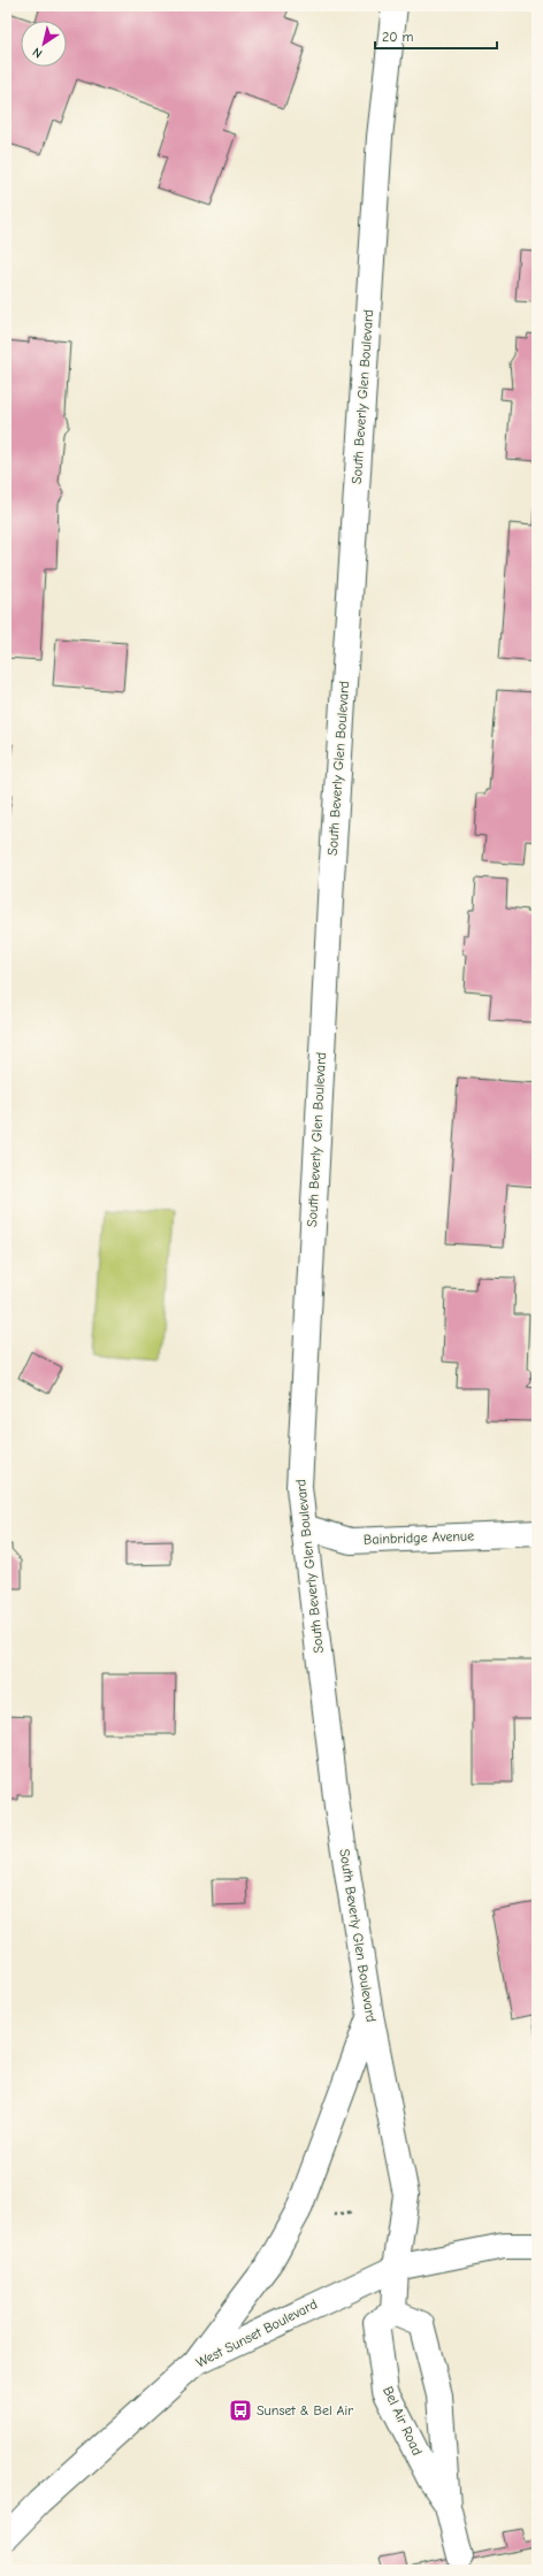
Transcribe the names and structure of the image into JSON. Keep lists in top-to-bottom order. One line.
{"streets":{"main road":["South Beverly Glen Boulevard","Bainbridge Avenue","West Sunset Boulevard","Bel Air Road"]},"crossings":[["South Beverly Glen Boulevard","Bainbridge Avenue"],["South Beverly Glen Boulevard","West Sunset Boulevard"]],"places":{"bus stop":["Sunset & Bel Air"]},"scale_bar":"20 m","north":"bottom left"}
